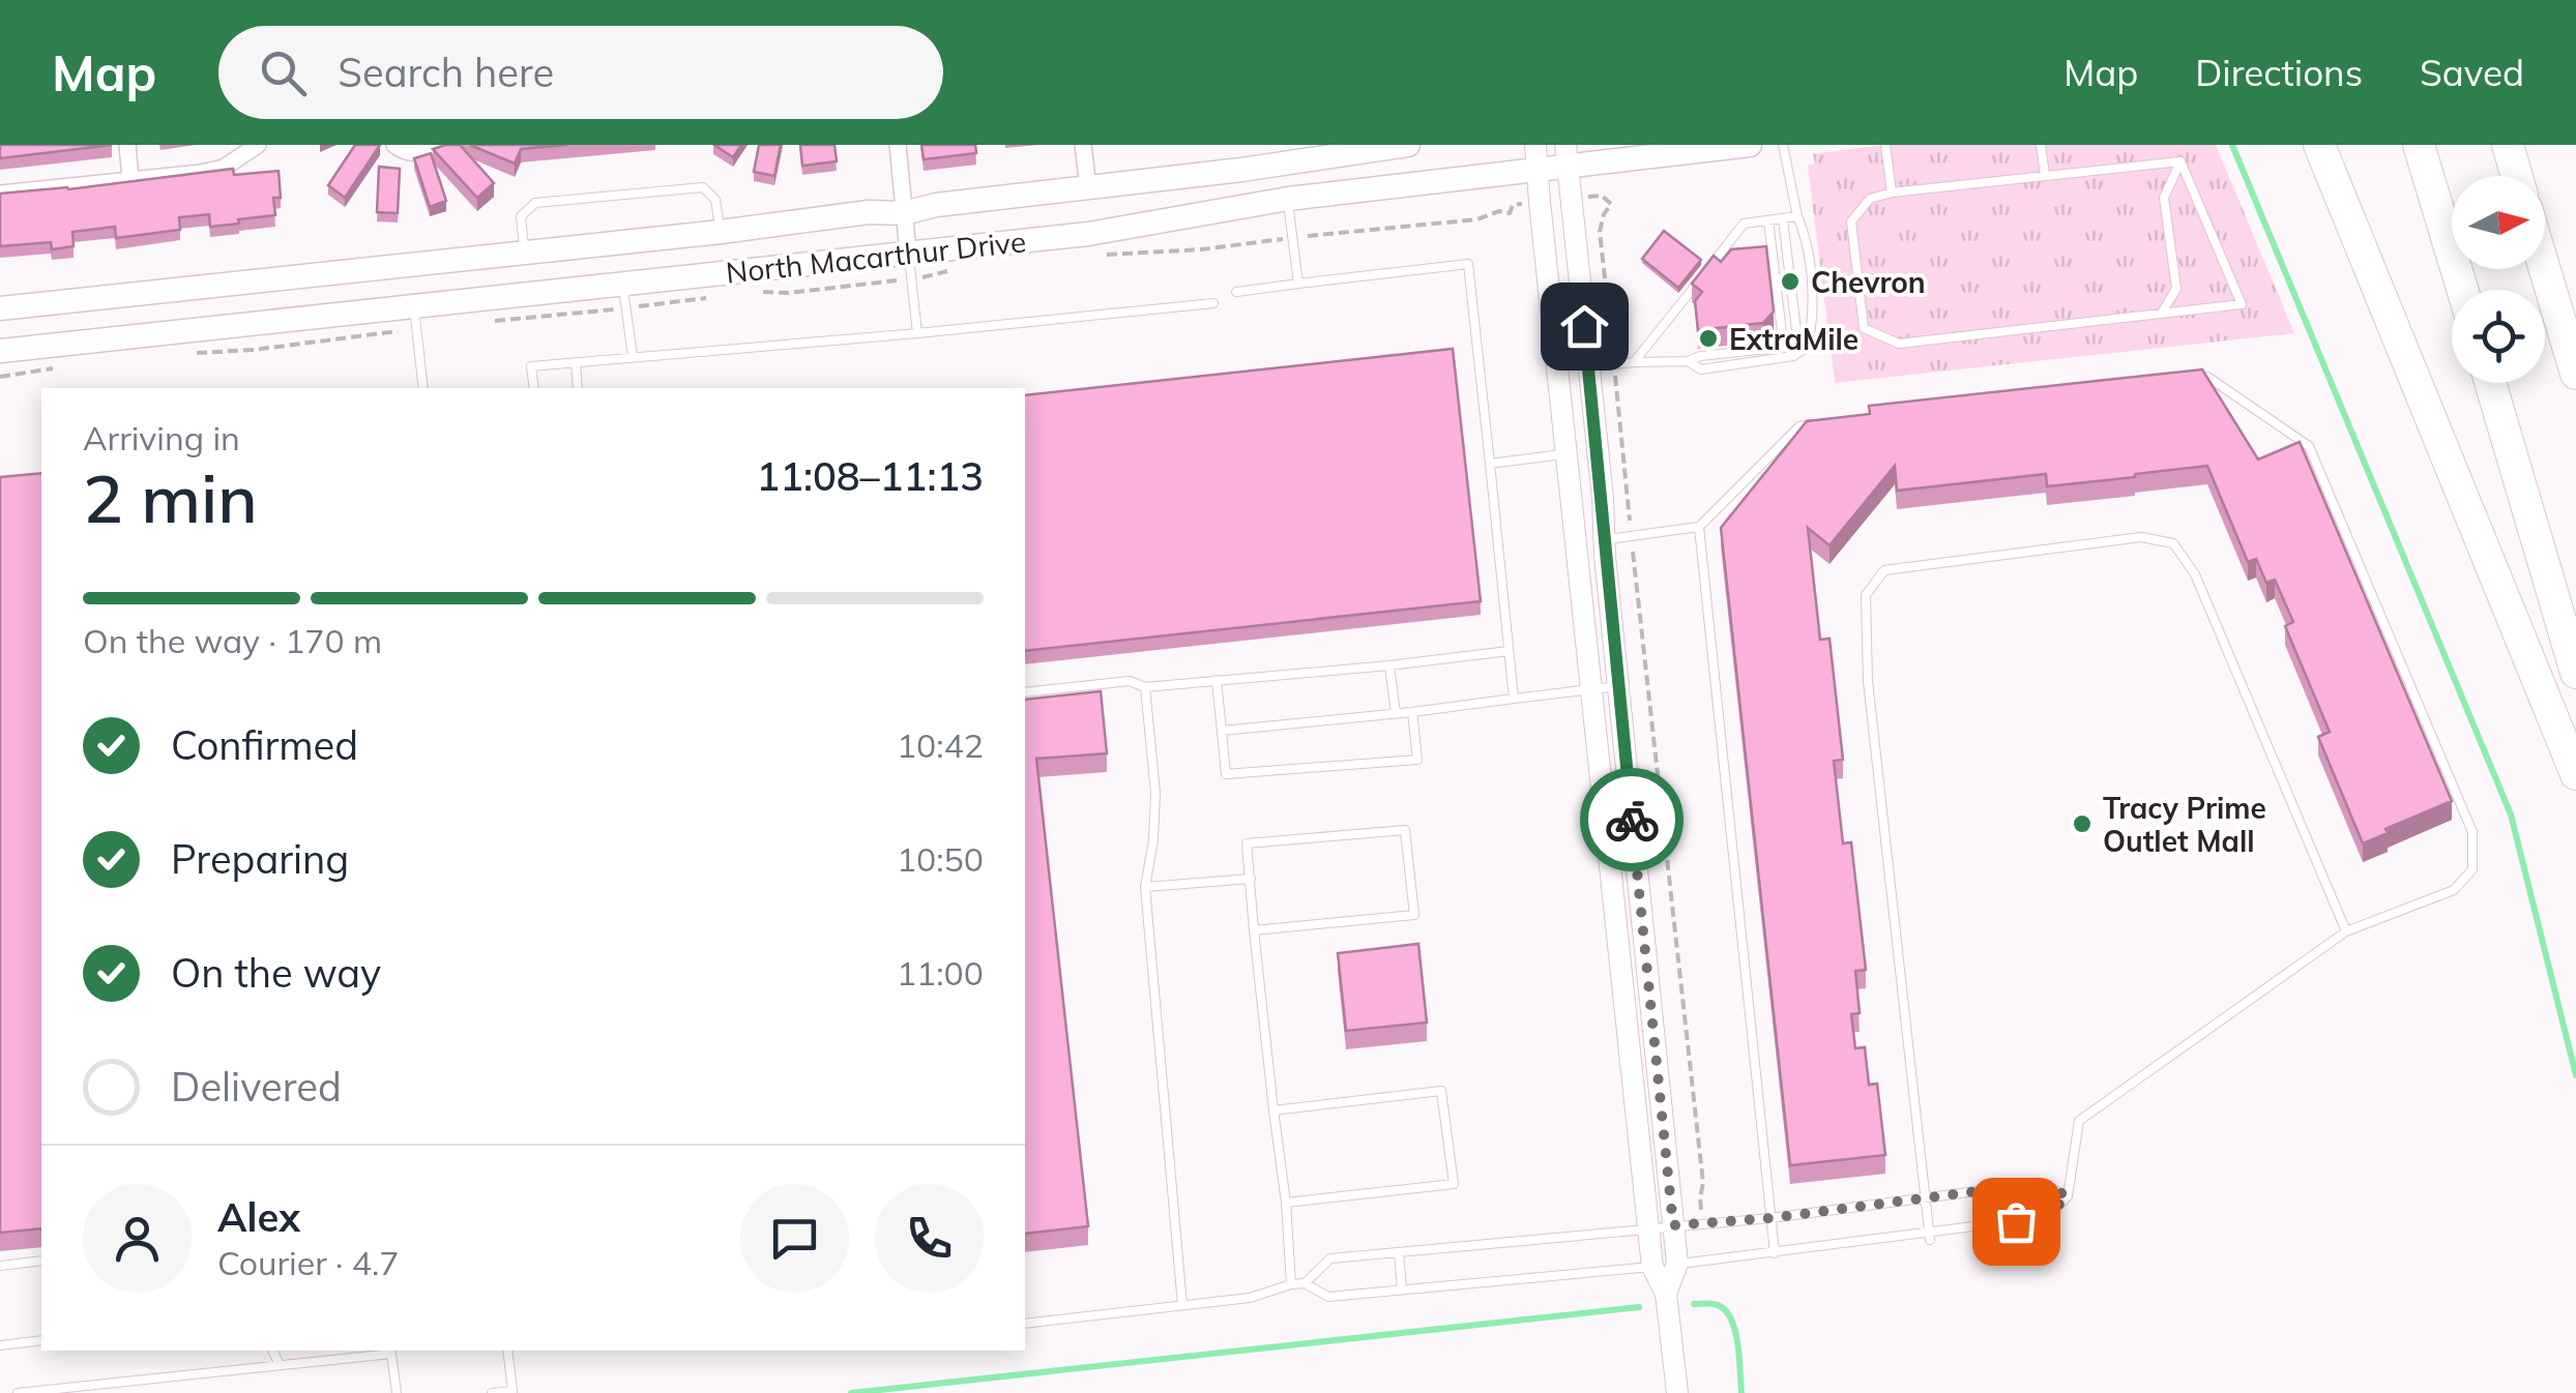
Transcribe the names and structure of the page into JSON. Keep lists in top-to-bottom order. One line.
{"streets":{"main road":["North Macarthur Drive"]},"places":["Chevron","ExtraMile","Tracy Prime Outlet Mall"],"north":"right","page":{"header":"Map","search":"Search here","nav":["Map","Directions","Saved"],"heading":["2 min","Arriving in","11:08–11:13"],"panel":["Alex","Courier · 4.7"],"bar":"On the way · 170 m","list":[["Confirmed","10:42"],["Preparing","10:50"],["On the way","11:00"],"Delivered"]}}
